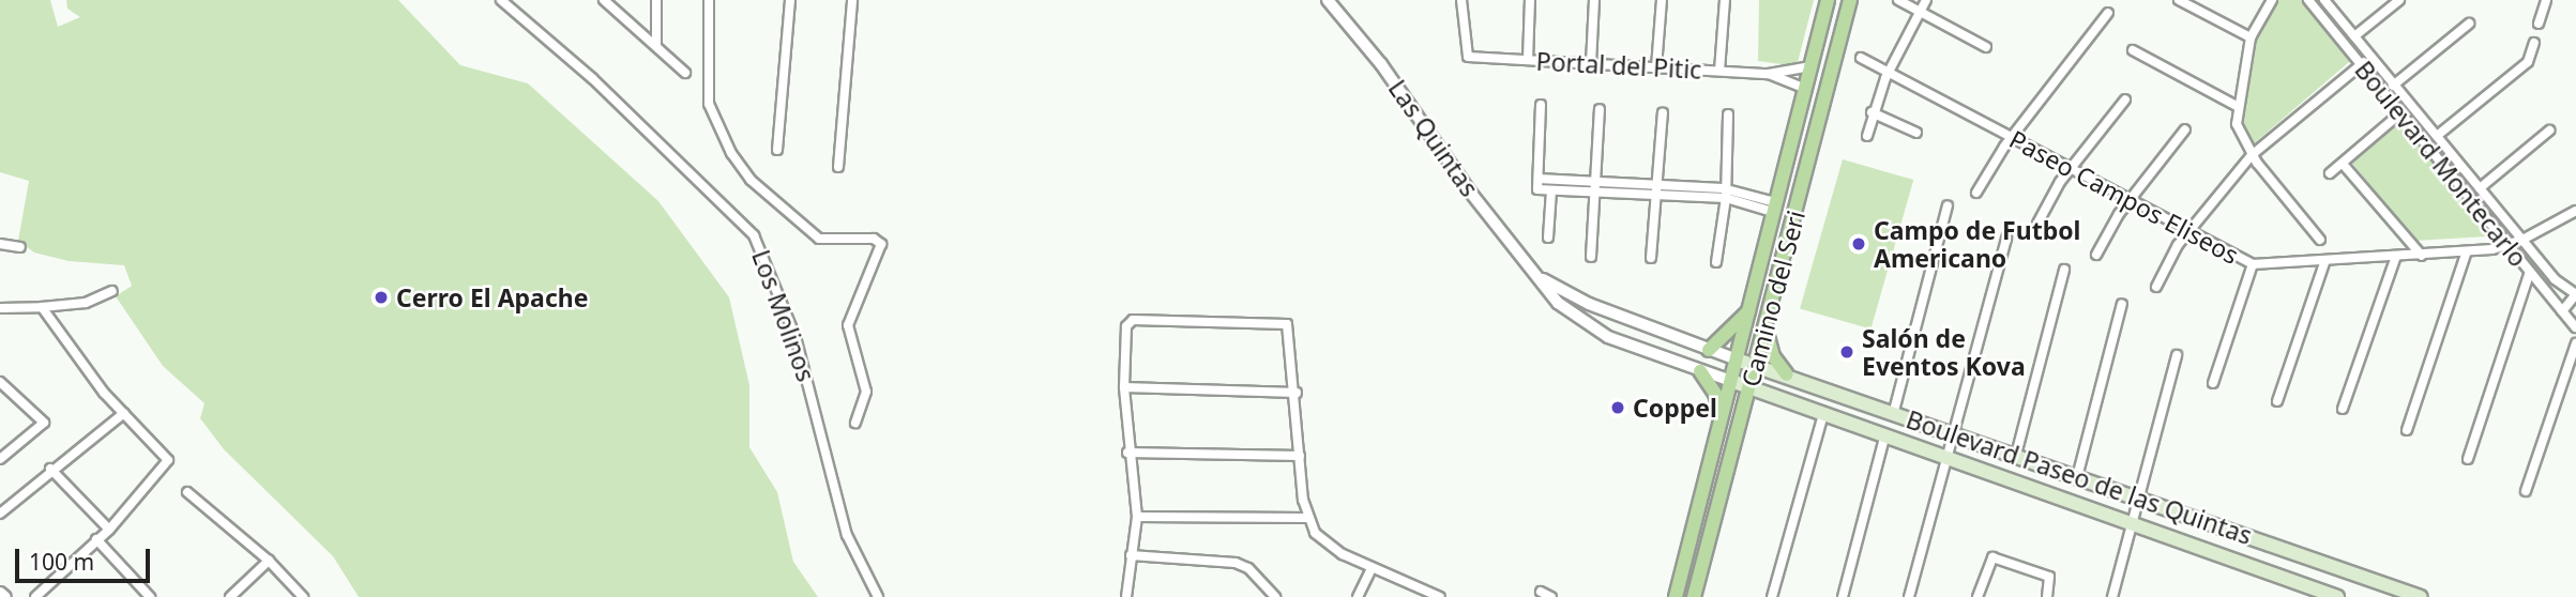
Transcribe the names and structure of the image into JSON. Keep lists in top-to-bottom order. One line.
{"streets":{"main road":["Camino del Seri","Boulevard Paseo de las Quintas"],"street":["Portal del Pitic","Las Quintas","Boulevard Montecarlo","Paseo Campos Eliseos","Los Molinos"]},"crossings":[["Portal del Pitic","Camino del Seri"],["Las Quintas","Camino del Seri"],["Las Quintas","Boulevard Paseo de las Quintas"],["Boulevard Montecarlo","Paseo Campos Eliseos"],["Camino del Seri","Boulevard Paseo de las Quintas"]],"places":["Campo de Futbol Americano","Cerro El Apache","Salón de Eventos Kova","Coppel"],"scale_bar":"100 m"}
